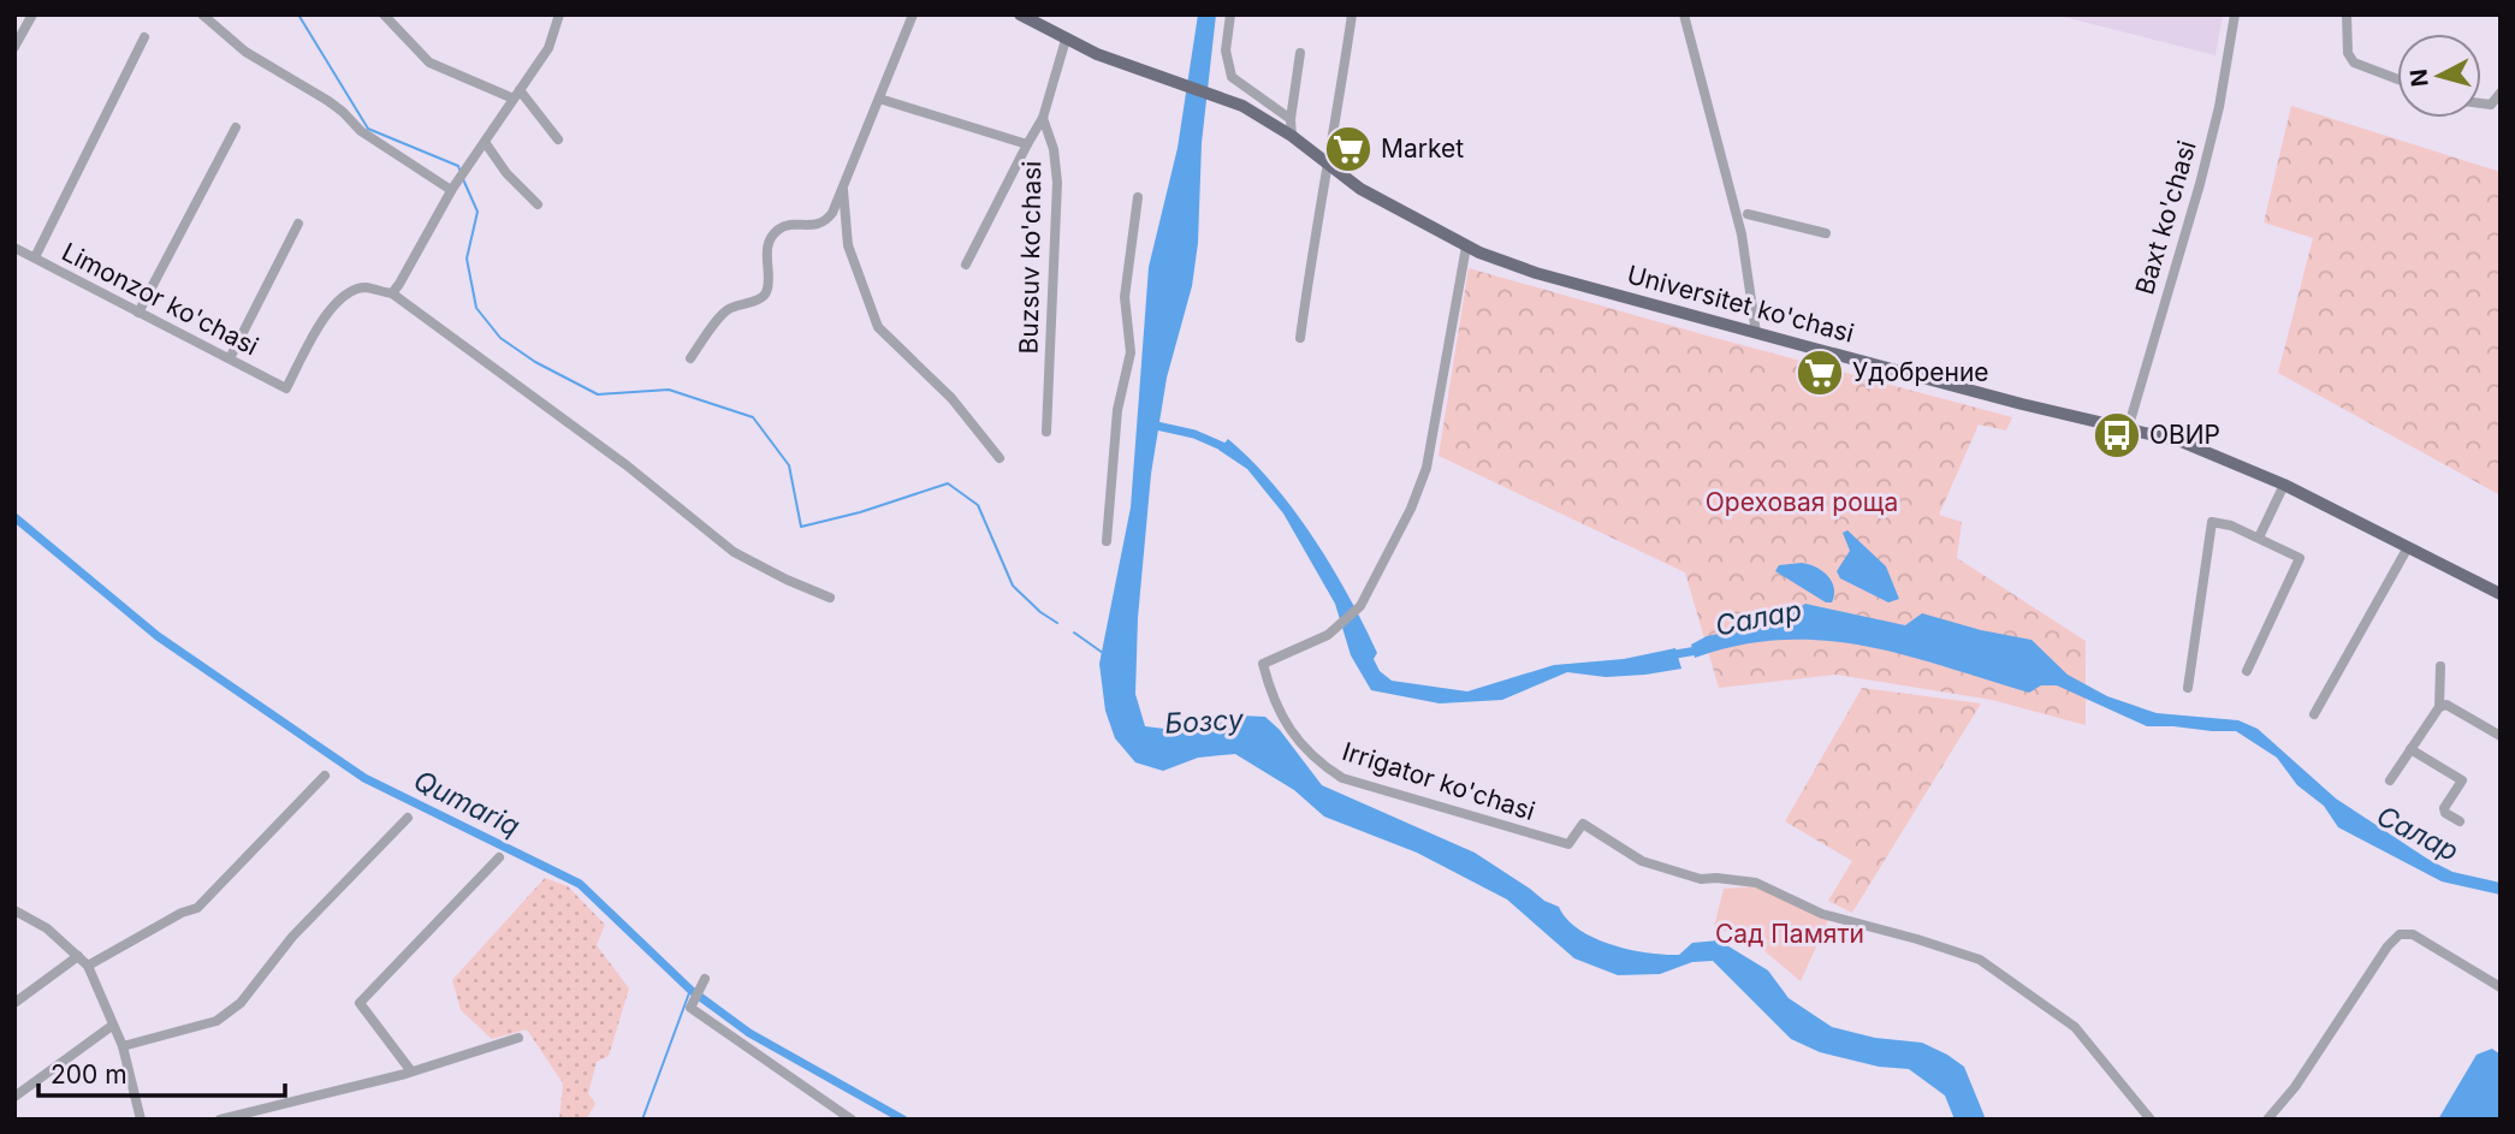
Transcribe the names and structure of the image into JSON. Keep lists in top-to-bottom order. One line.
{"streets":{"main road":["Universitet ko'chasi"],"street":["Baxt ko'chasi","Buzsuv ko'chasi","Limonzor ko'chasi","Irrigator ko'chasi"]},"crossings":[["Baxt ko'chasi","Universitet ko'chasi"],["Universitet ko'chasi","Irrigator ko'chasi"]],"water":["Салар","Бозсу","Qumariq"],"parks":["Ореховая роща","Сад Памяти"],"places":{"supermarket":["Market","Удобрение"],"bus stop":["ОВИР"]},"scale_bar":"200 m","north":"left"}
